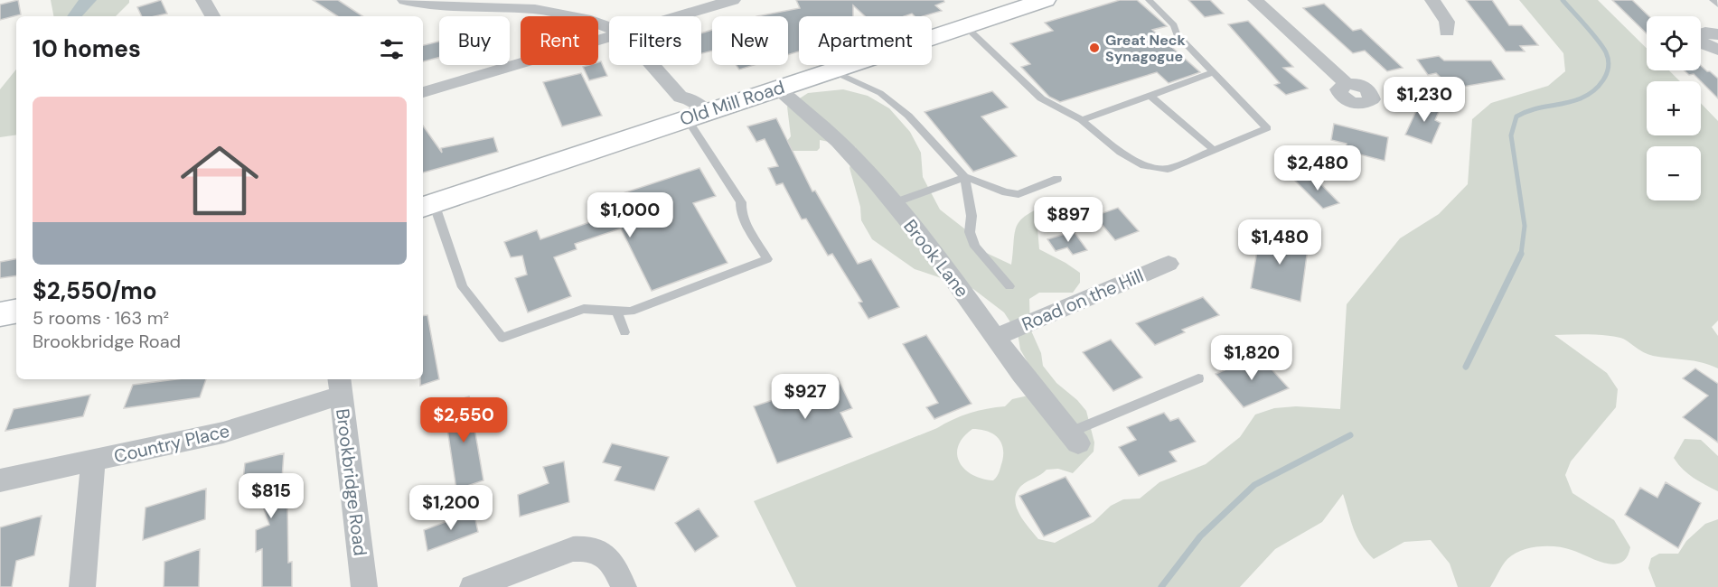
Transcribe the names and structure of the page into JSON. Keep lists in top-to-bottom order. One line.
{"streets":{"street":["Old Mill Road","Brook Lane","Road on the Hill","Country Place","Brookbridge Road"]},"crossings":[["Old Mill Road","Brook Lane"],["Brook Lane","Road on the Hill"],["Country Place","Brookbridge Road"]],"places":["Great Neck Synagogue"],"page":{"map_buttons":["+","−"],"chip":["Buy","Rent","Filters","New","Apartment"],"heading":"10 homes","price":["$1,230","$2,480","$1,000","$897","$1,480","$1,820","$927","$2,550","$815","$1,200"],"list":[{"name":"$2,550/mo","note":"5 rooms · 163 m² · Brookbridge Road"}]}}
